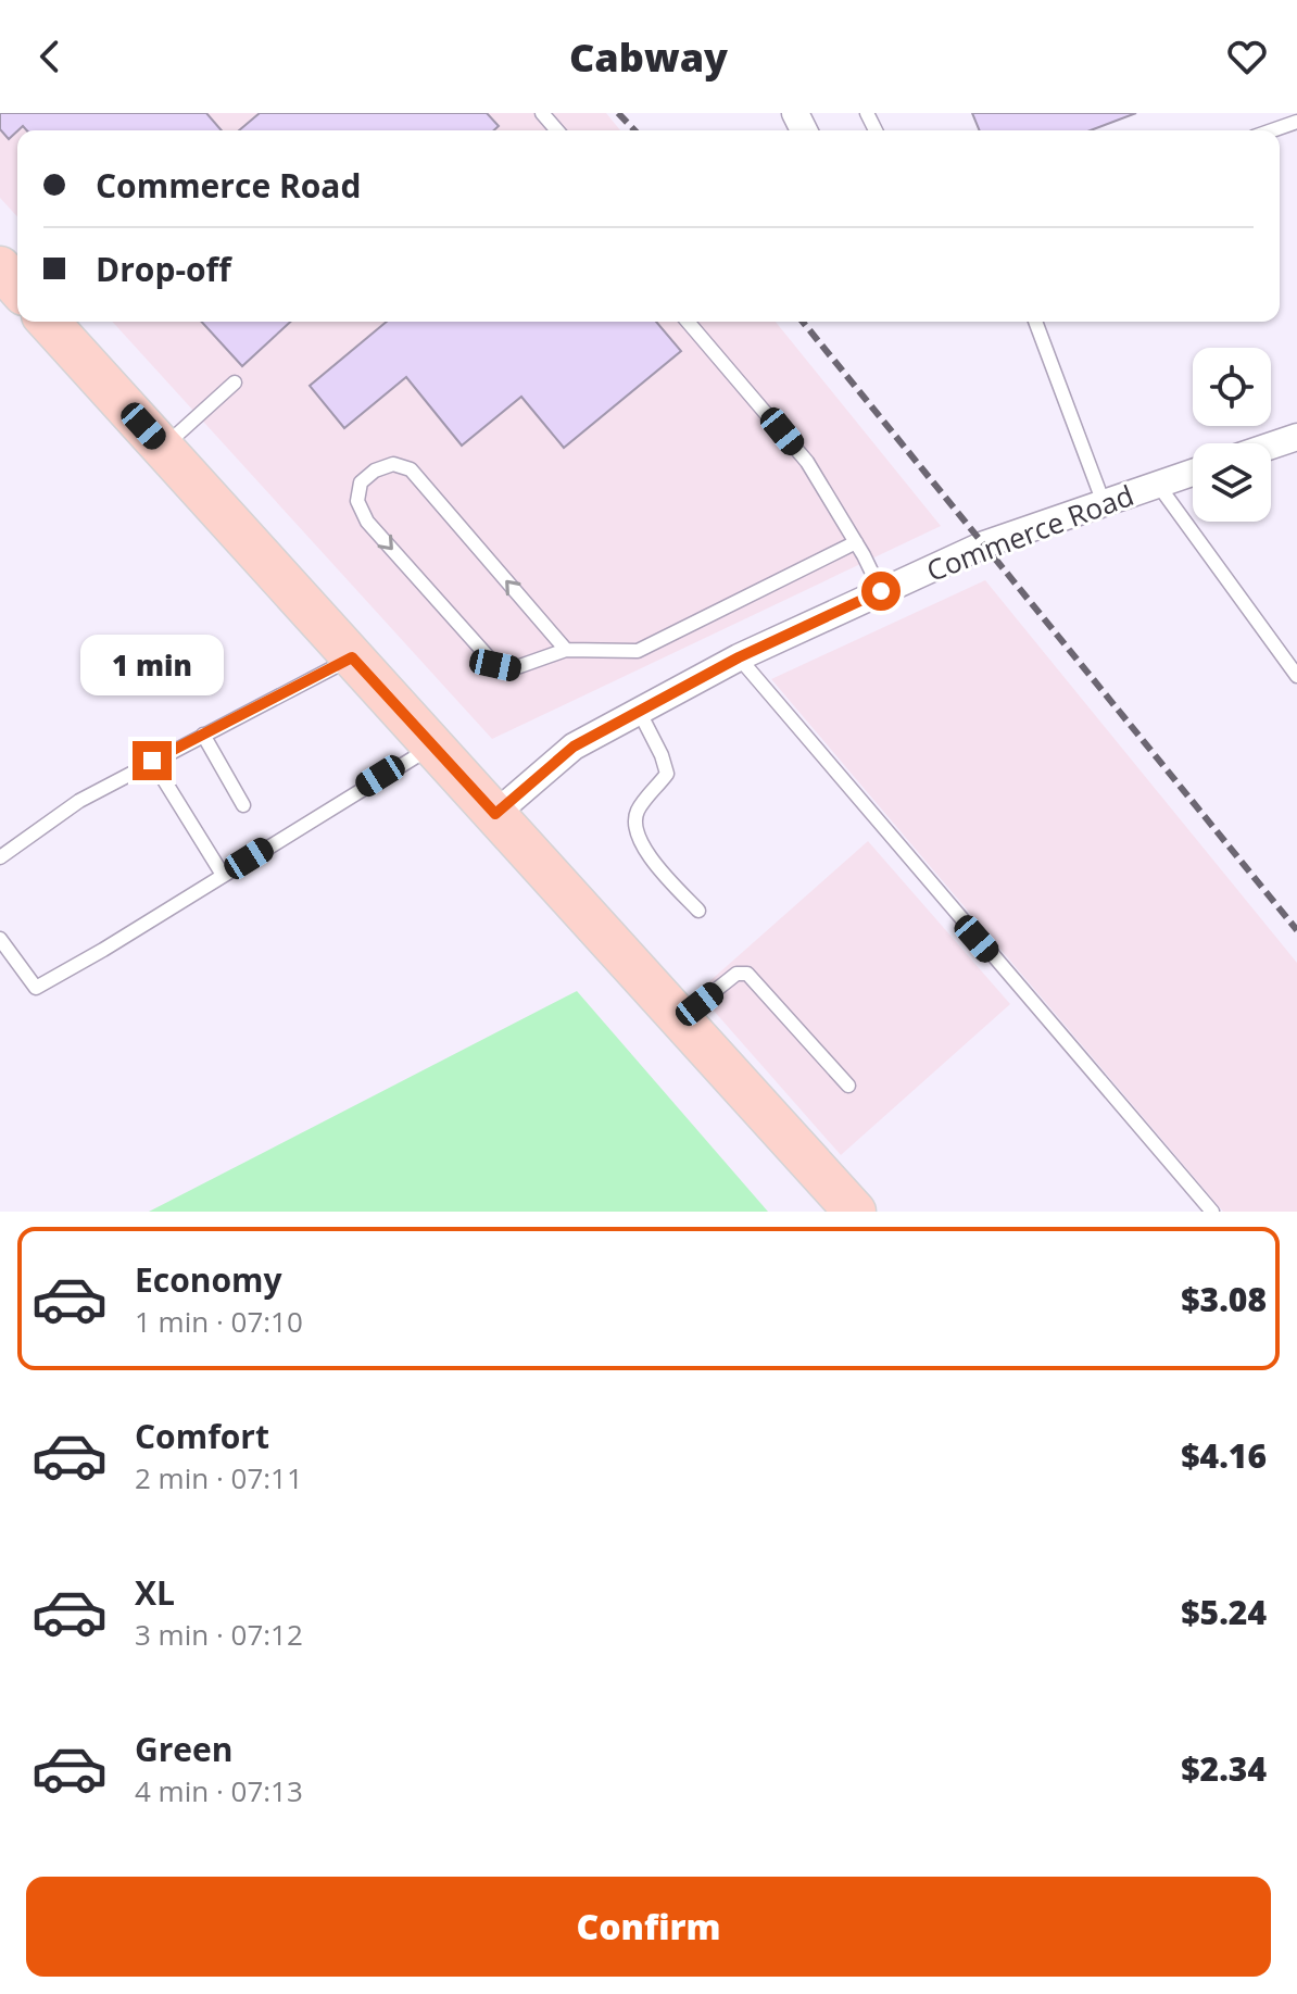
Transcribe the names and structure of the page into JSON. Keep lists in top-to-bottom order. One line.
{"streets":{"street":["Commerce Road"]},"page":{"header":"Cabway","banner":["Commerce Road","Drop-off"],"bubble":"1 min","list":[{"name":"Economy","note":"1 min · 07:10","value":"$3.08"},{"name":"Comfort","note":"2 min · 07:11","value":"$4.16"},{"name":"XL","note":"3 min · 07:12","value":"$5.24"},{"name":"Green","note":"4 min · 07:13","value":"$2.34"}],"buttons":"Confirm"}}
